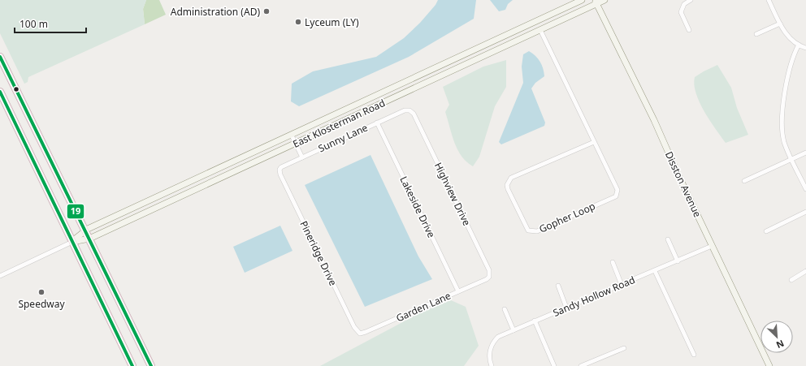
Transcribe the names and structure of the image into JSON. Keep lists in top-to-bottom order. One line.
{"streets":{"main road":["East Klosterman Road","Disston Avenue"],"street":["Sunny Lane","Highview Drive","Lakeside Drive","Gopher Loop","Pineridge Drive","Sandy Hollow Road","Garden Lane"]},"crossings":[["East Klosterman Road","Disston Avenue"],["East Klosterman Road","Gopher Loop"],["Sunny Lane","Highview Drive"],["Sunny Lane","Lakeside Drive"],["Sunny Lane","Pineridge Drive"],["Disston Avenue","Sandy Hollow Road"],["Highview Drive","Garden Lane"],["Lakeside Drive","Garden Lane"],["Pineridge Drive","Garden Lane"]],"places":["Administration (AD)","Lyceum (LY)","Speedway"],"lines":["transit line 19"],"scale_bar":"100 m","north":"bottom right"}
